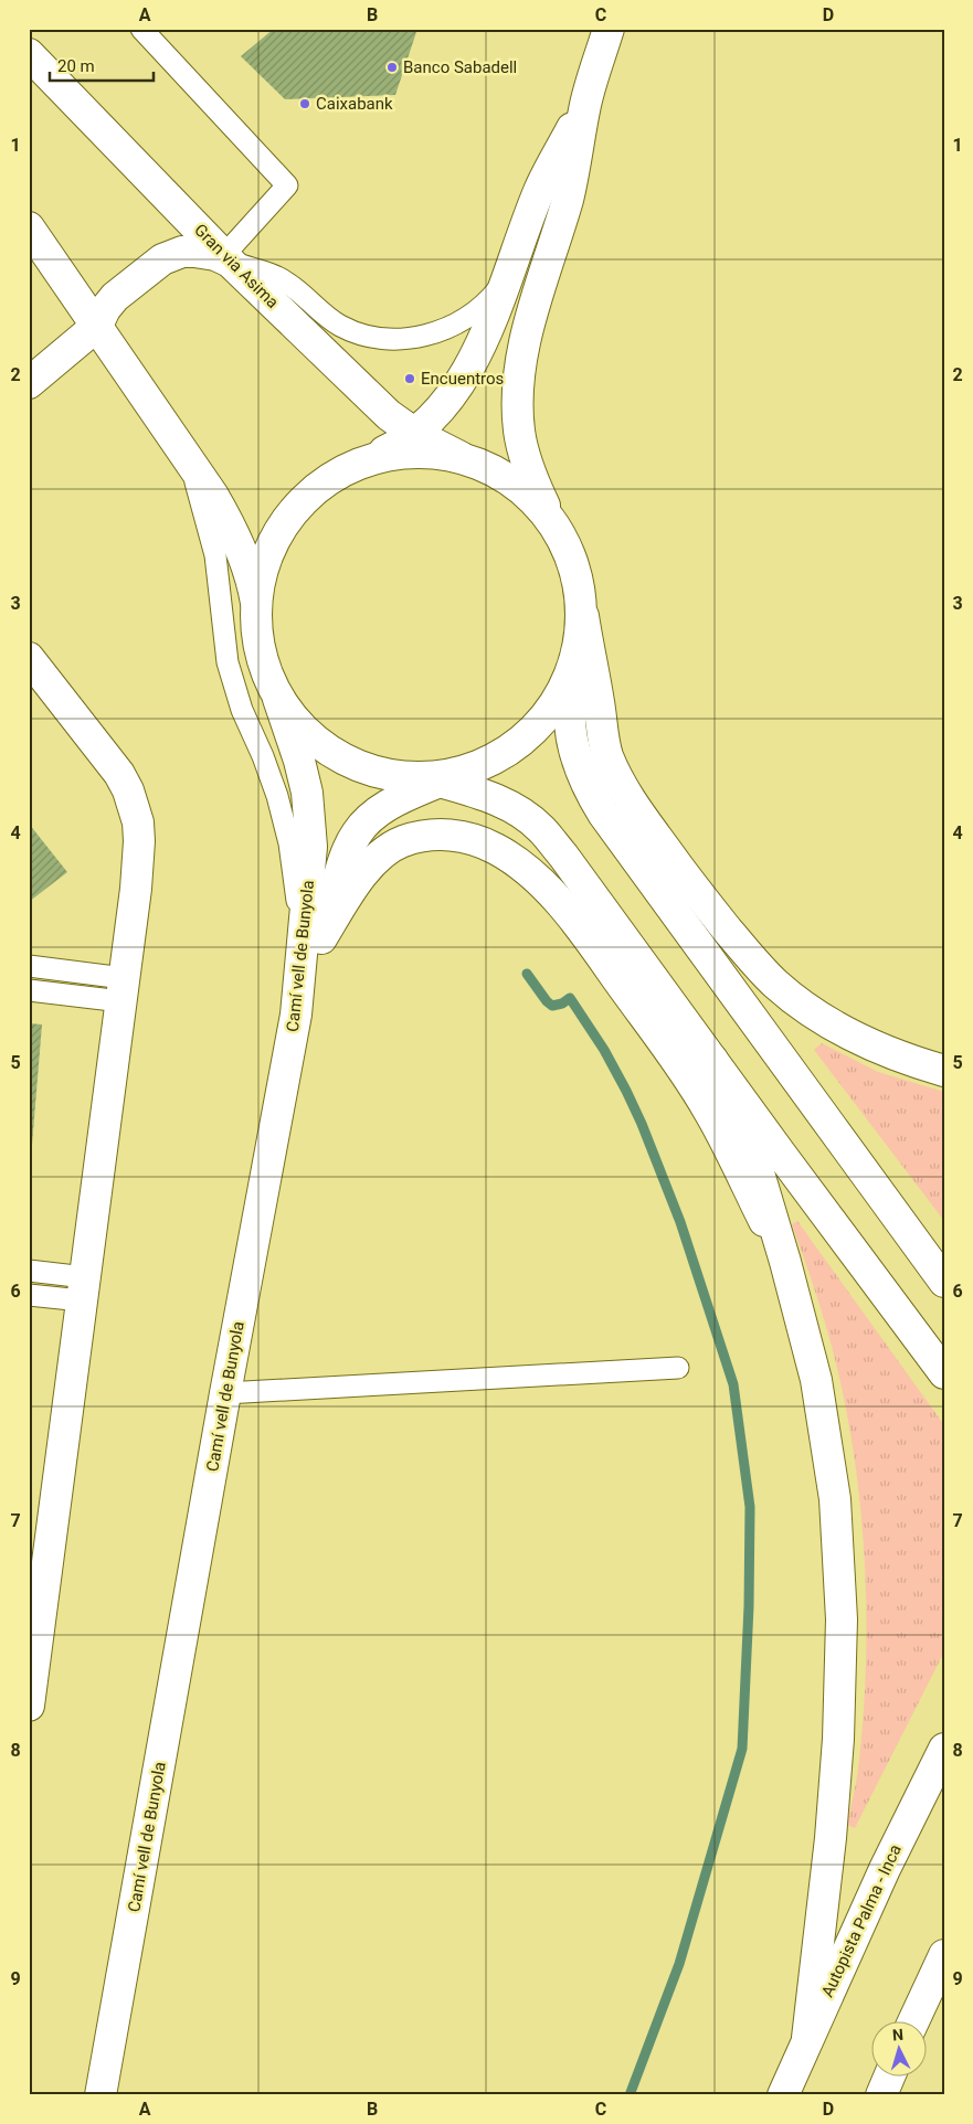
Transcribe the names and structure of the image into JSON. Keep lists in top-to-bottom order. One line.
{"streets":{"main road":["Gran via Asima","Camí vell de Bunyola","Autopista Palma - Inca"]},"places":["Banco Sabadell","Caixabank","Encuentros"],"scale_bar":"20 m","north":"top","grid":{"columns":["A","B","C","D"],"rows":["1","2","3","4","5","6","7","8","9"]}}
